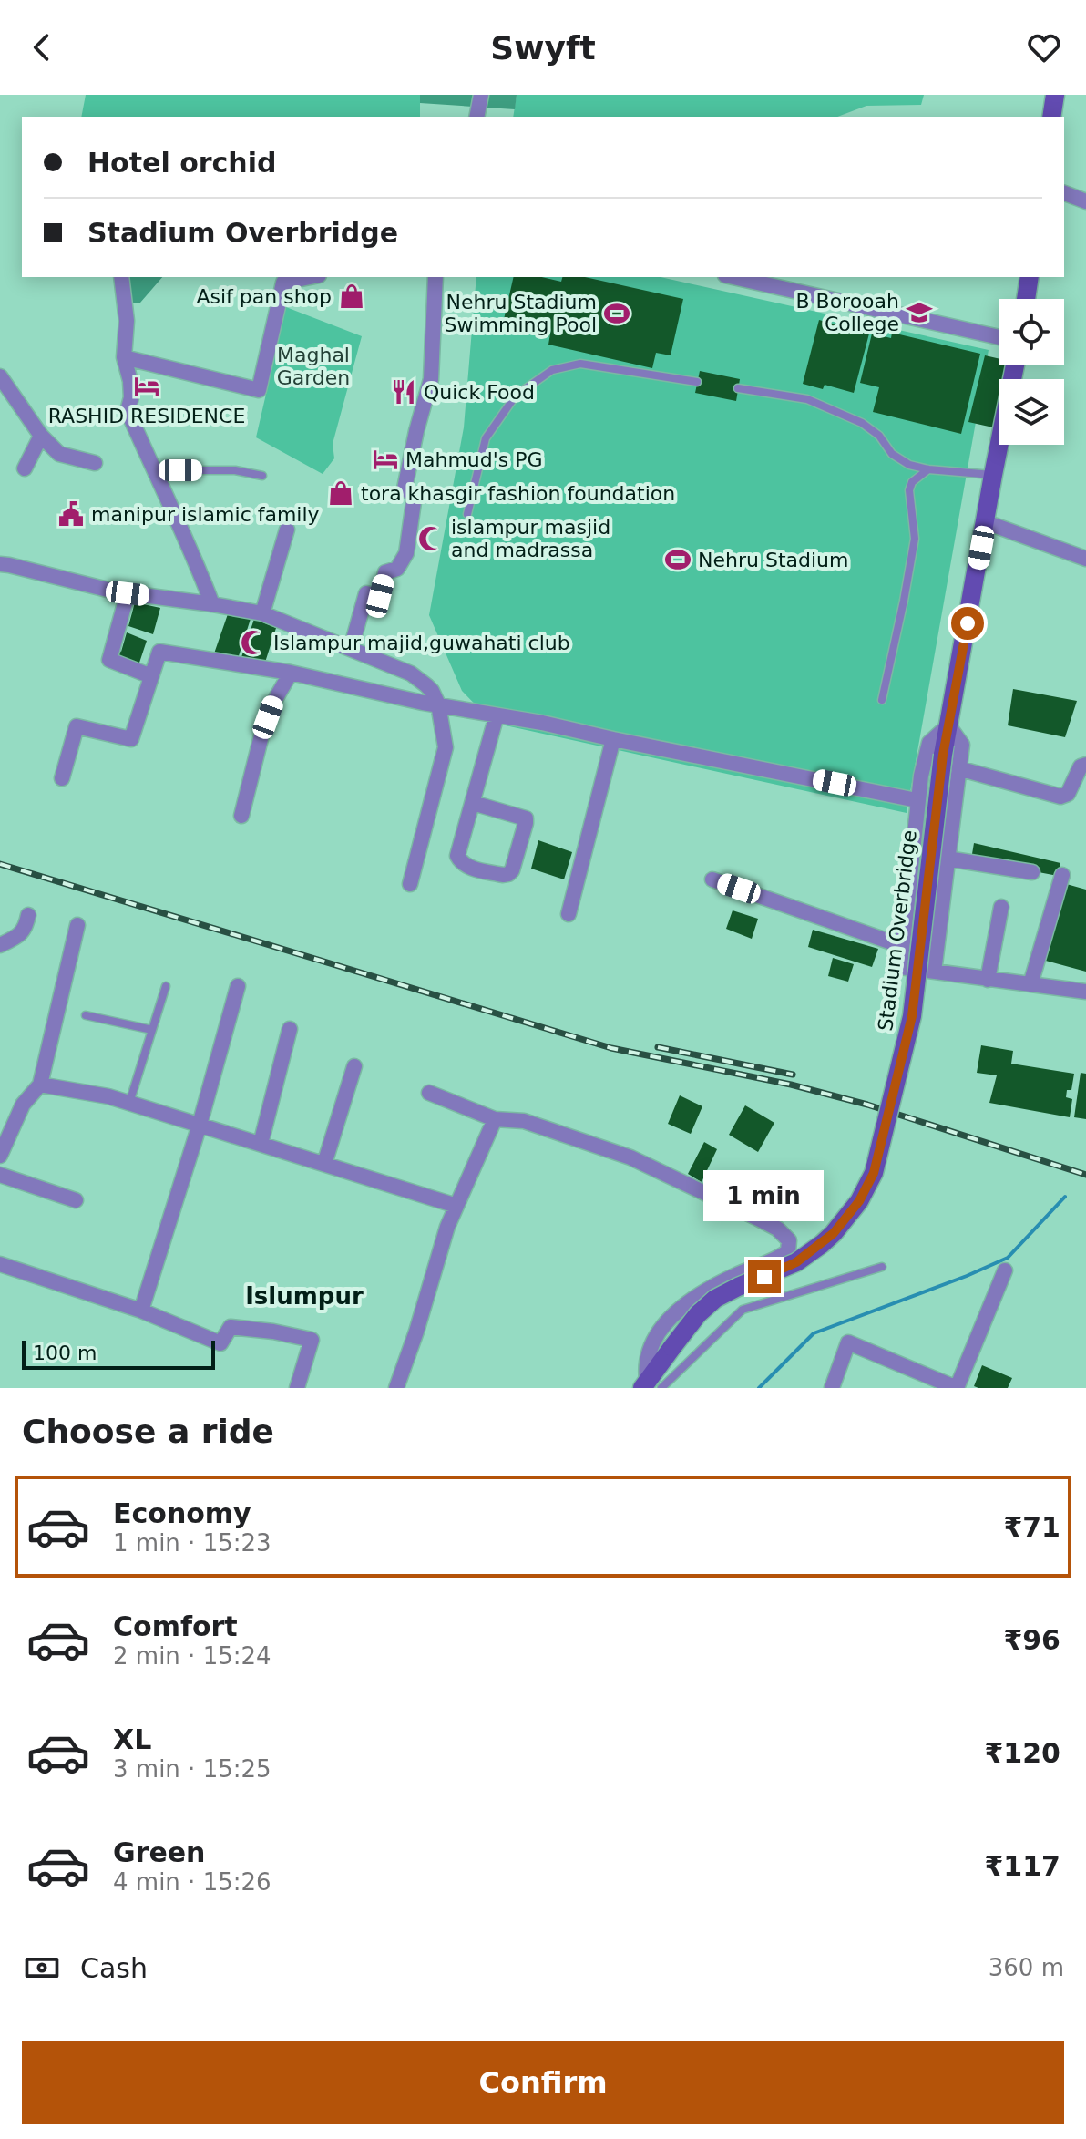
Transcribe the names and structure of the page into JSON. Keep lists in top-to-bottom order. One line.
{"streets":{"main road":["Stadium Overbridge"]},"districts":["Islumpur"],"parks":["Maghal Garden"],"places":{"shop":["Asif pan shop","tora khasgir fashion foundation"],"school or university":["B Borooah College"],"sports":["Nehru Stadium Swimming Pool","Nehru Stadium"],"hotel":["RASHID RESIDENCE","Mahmud's PG"],"restaurant":["Quick Food"],"public building":["manipur islamic family"],"mosque":["islampur masjid and madrassa","Islampur majid,guwahati club"]},"scale_bar":"100 m","page":{"header":"Swyft","banner":["Hotel orchid","Stadium Overbridge"],"bubble":"1 min","scale":"100 m","heading":"Choose a ride","list":[{"name":"Economy","note":"1 min · 15:23","value":"₹71"},{"name":"Comfort","note":"2 min · 15:24","value":"₹96"},{"name":"XL","note":"3 min · 15:25","value":"₹120"},{"name":"Green","note":"4 min · 15:26","value":"₹117"}],"pay":["Cash","360 m"],"buttons":"Confirm"}}
